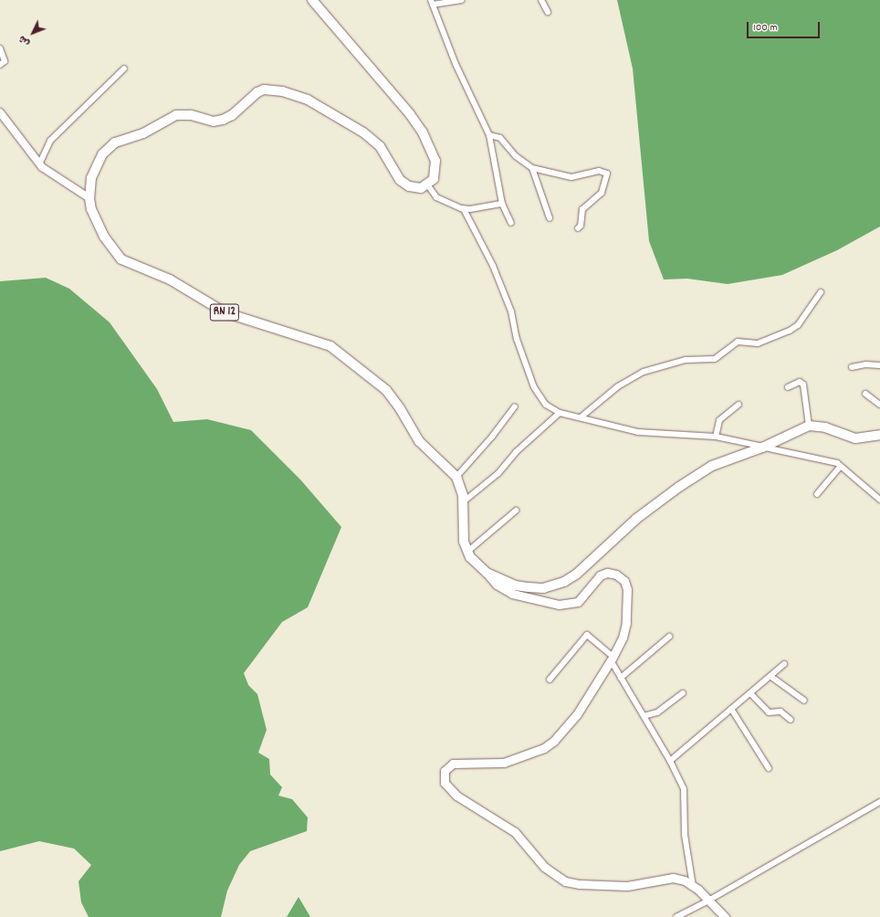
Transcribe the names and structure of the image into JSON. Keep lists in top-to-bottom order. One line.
{"streets":{"main road":["RN 12"]},"scale_bar":"100 m","north":"bottom left"}
